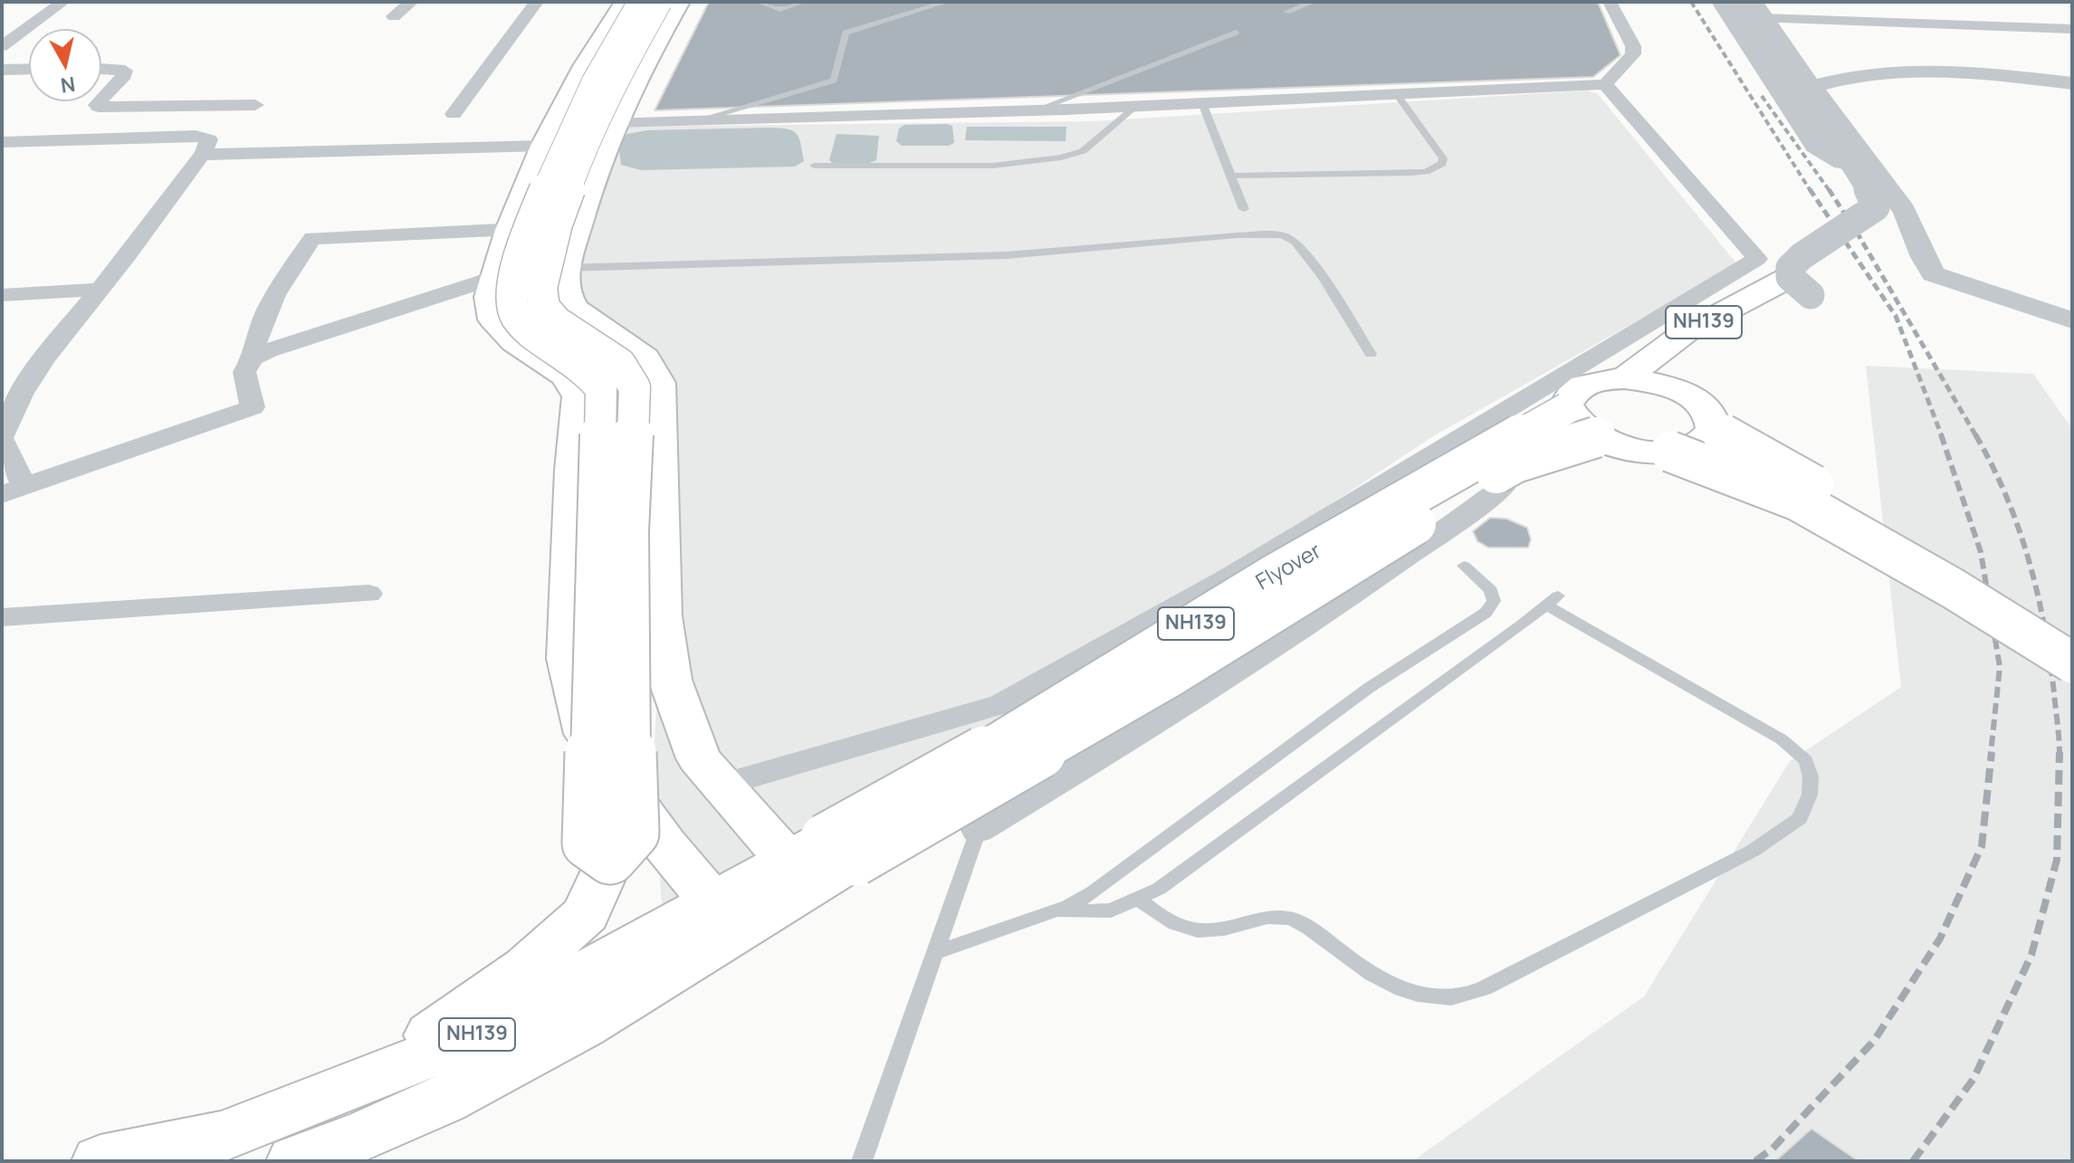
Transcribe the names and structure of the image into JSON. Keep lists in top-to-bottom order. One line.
{"streets":{"main road":["NH139","Flyover"]},"crossings":[["NH139","Flyover"]],"north":"bottom"}
